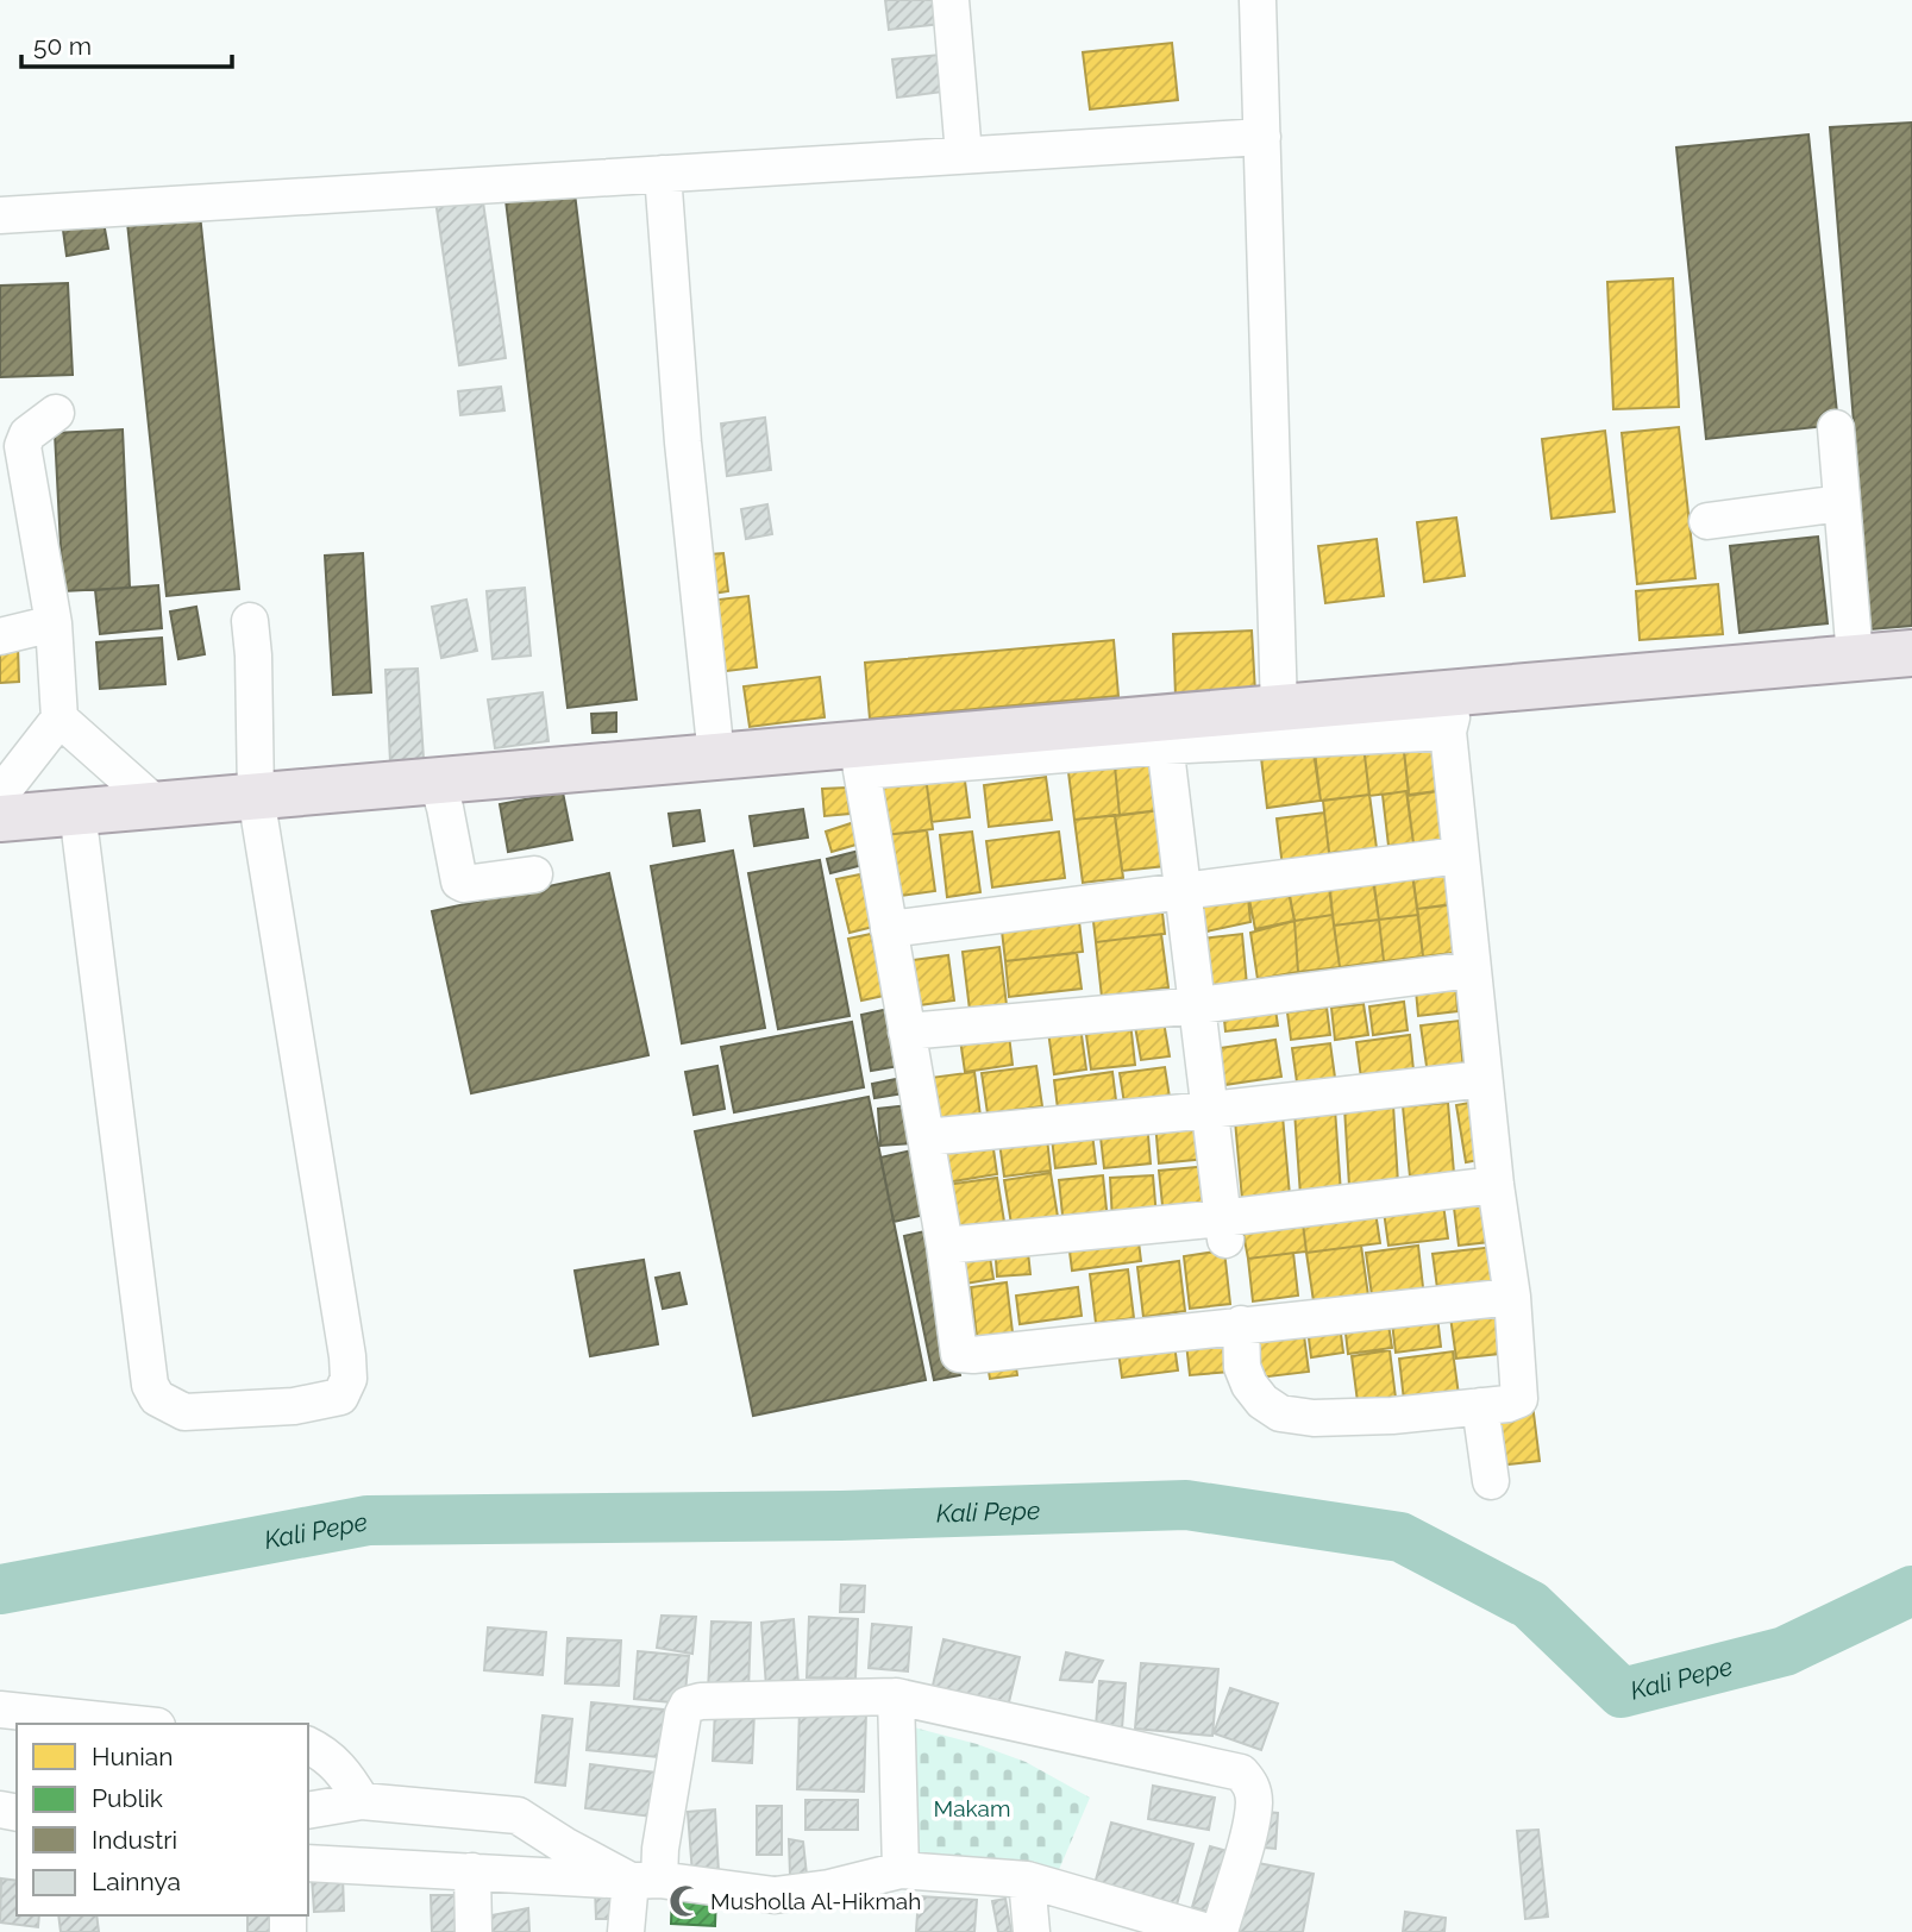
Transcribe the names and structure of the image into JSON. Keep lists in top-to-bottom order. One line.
{"water":["Kali Pepe"],"parks":["Makam"],"places":{"mosque":["Musholla Al-Hikmah"]},"legend":["Hunian","Publik","Industri","Lainnya"],"scale_bar":"50 m"}
